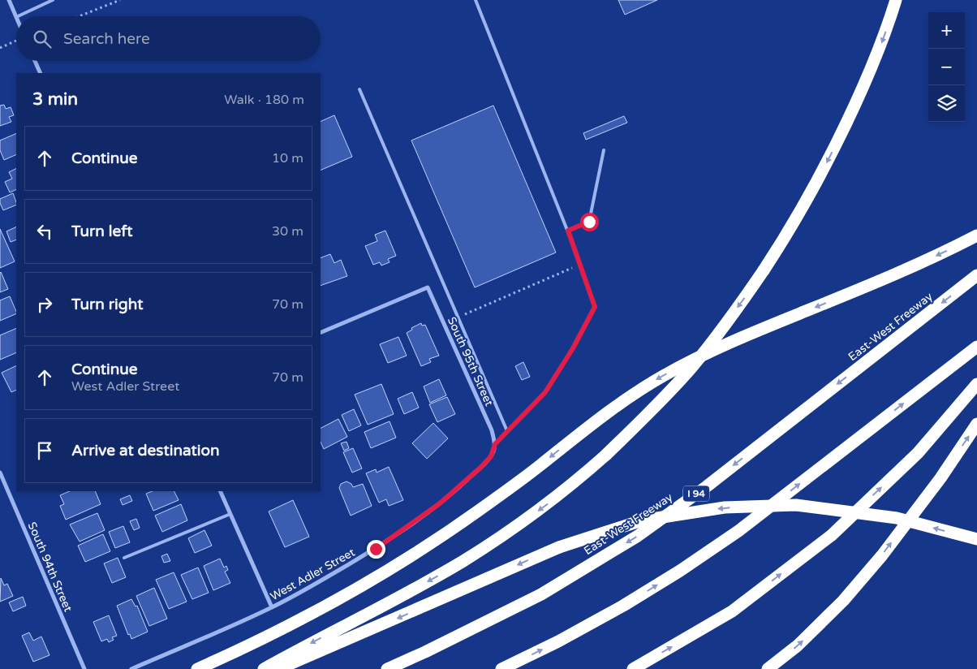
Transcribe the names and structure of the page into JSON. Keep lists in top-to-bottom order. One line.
{"streets":{"highway":["East-West Freeway","I 94"],"street":["South 95th Street","South 94th Street","West Adler Street"]},"crossings":[["South 95th Street","West Adler Street"]],"page":{"map_buttons":["+","−"],"search":"Search here","heading":["3 min","Walk · 180 m"],"list":[["Continue","10 m"],["Turn left","30 m"],["Turn right","70 m"],["Continue","West Adler Street","70 m"],"Arrive at destination"]}}
